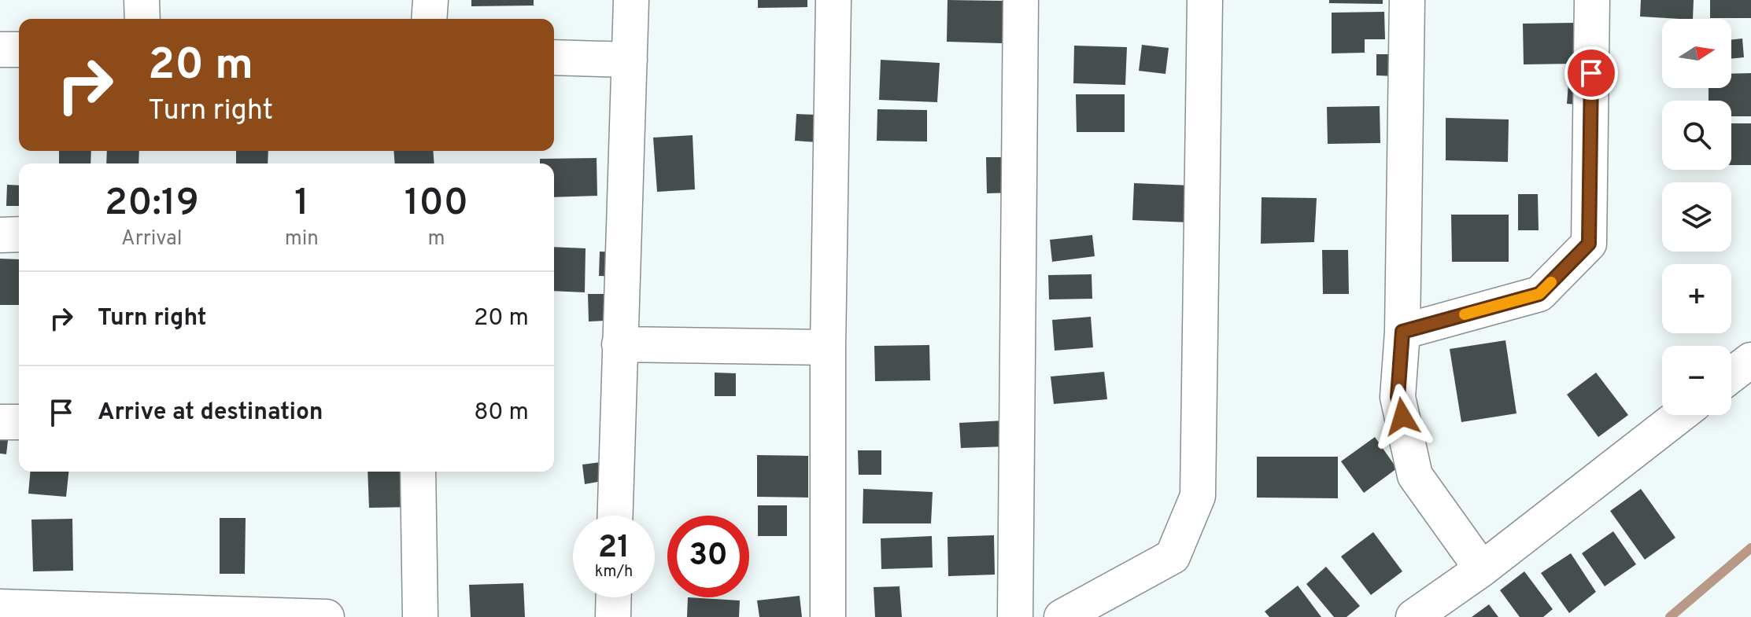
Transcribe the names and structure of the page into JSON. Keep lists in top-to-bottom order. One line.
{"north":"right","page":{"map_buttons":["+","−"],"turn":["20 m","Turn right"],"eta":["20:19","Arrival","1","min","100","m"],"list":[{"name":"Turn right","value":"20 m"},{"name":"Arrive at destination","value":"80 m"}],"speed":"21 km/h","limit":"30"}}
